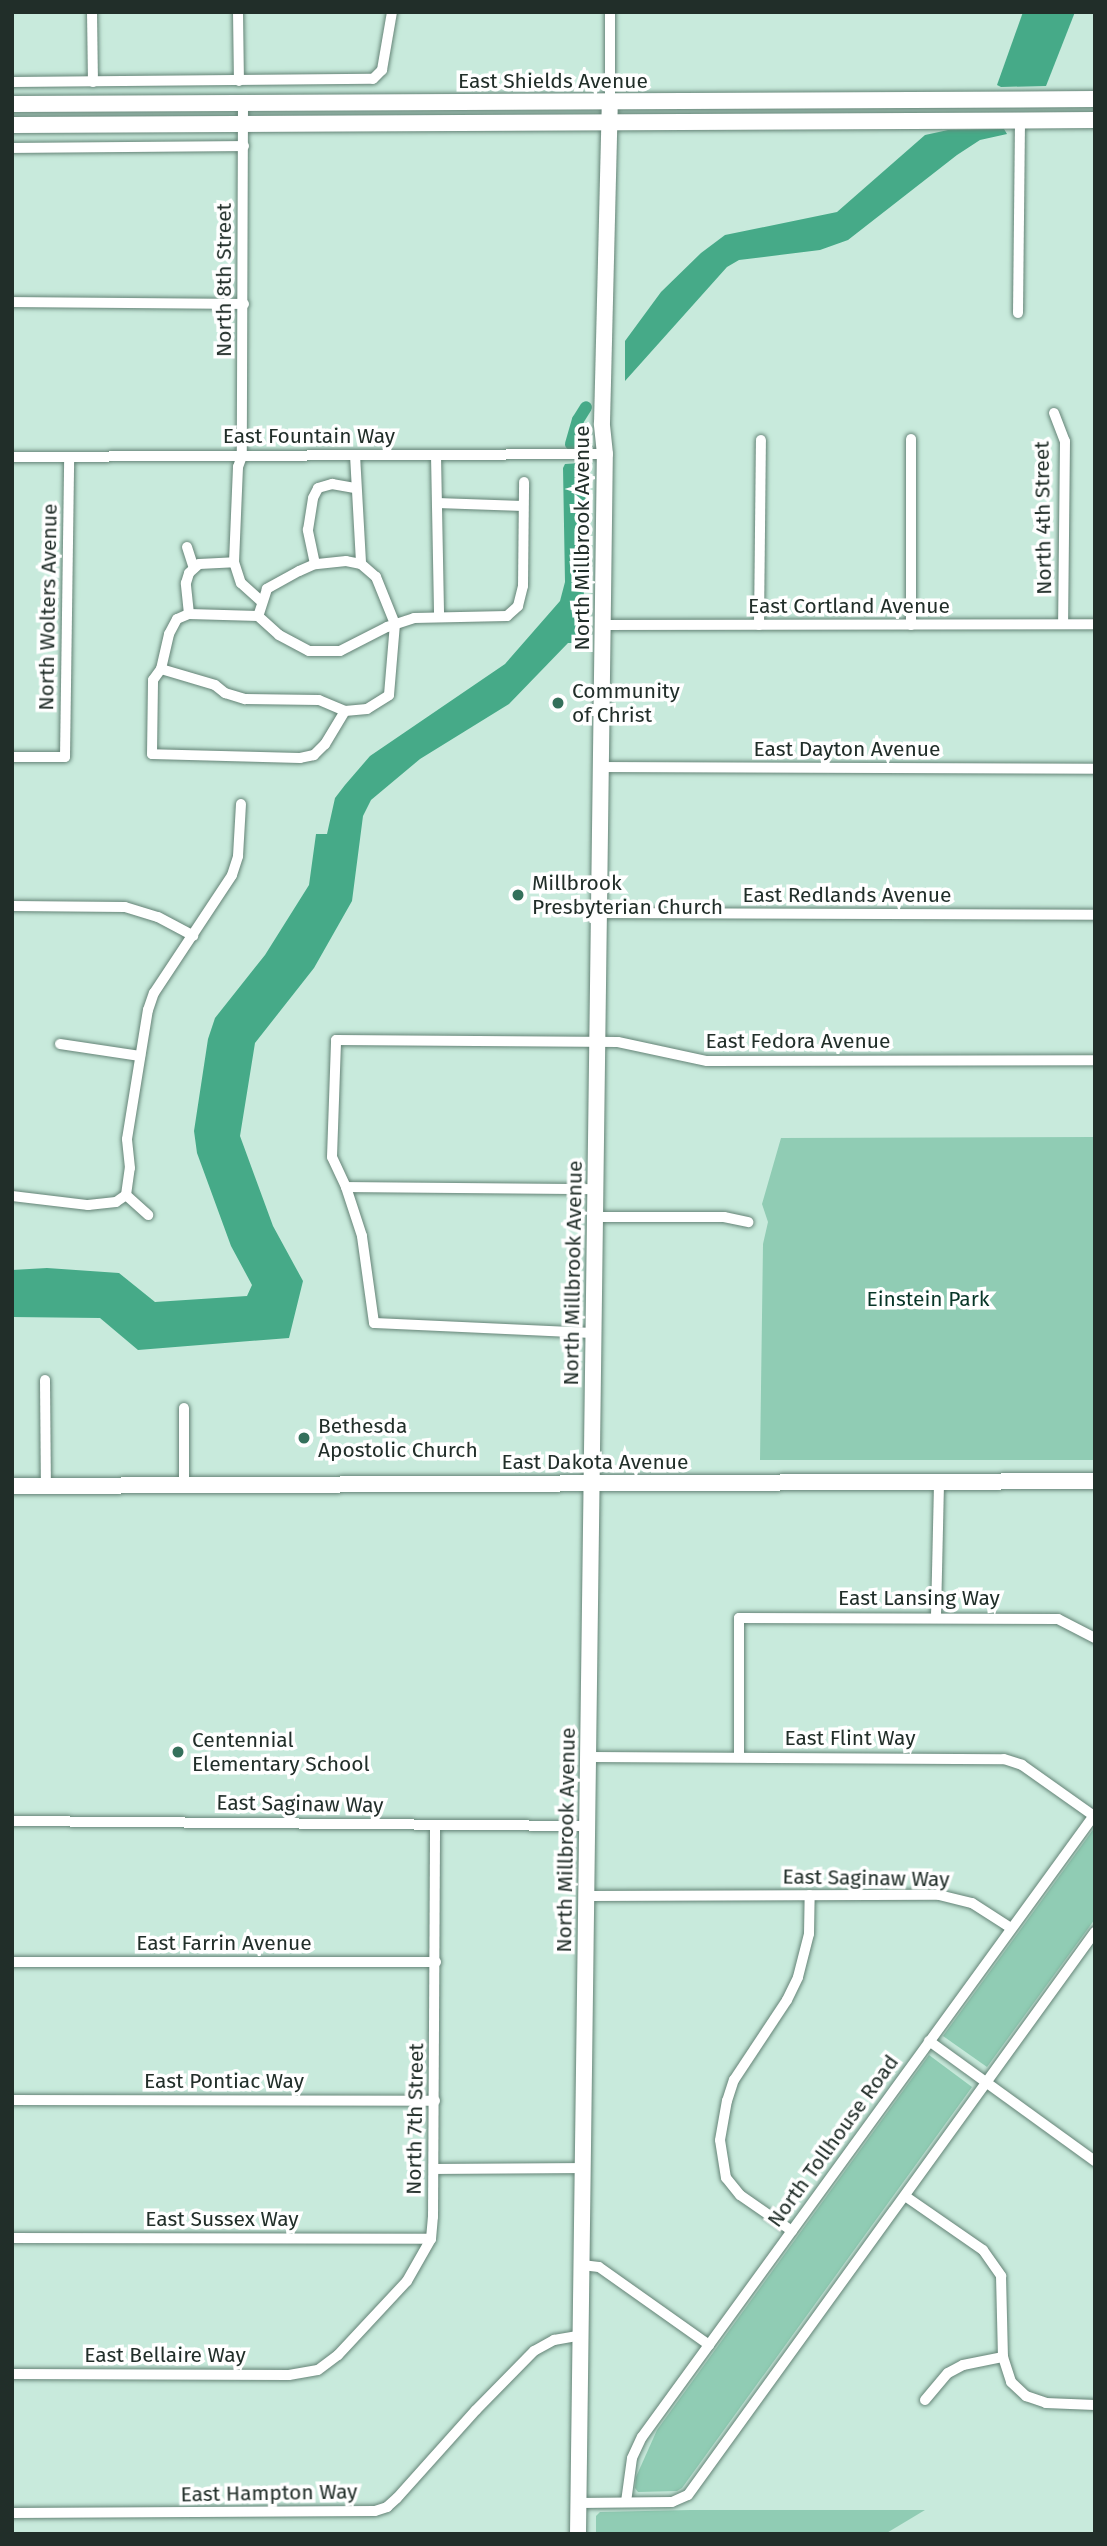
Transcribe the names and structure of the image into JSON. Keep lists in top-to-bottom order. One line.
{"streets":{"street":["East Shields Avenue","North 8th Street","East Fountain Way","North 4th Street","North Millbrook Avenue","East Cortland Avenue","North Wolters Avenue","East Dayton Avenue","East Redlands Avenue","East Fedora Avenue","East Dakota Avenue","East Lansing Way","East Flint Way","East Saginaw Way","East Farrin Avenue","East Pontiac Way","North 7th Street","North Tollhouse Road","East Sussex Way","East Bellaire Way","East Hampton Way"]},"crossings":[["East Shields Avenue","North 8th Street"],["East Shields Avenue","North Millbrook Avenue"],["North 8th Street","East Fountain Way"],["East Fountain Way","North Millbrook Avenue"],["East Fountain Way","North Wolters Avenue"],["North 4th Street","East Cortland Avenue"],["North Millbrook Avenue","East Cortland Avenue"],["North Millbrook Avenue","East Dayton Avenue"],["North Millbrook Avenue","East Redlands Avenue"],["North Millbrook Avenue","East Fedora Avenue"],["North Millbrook Avenue","East Dakota Avenue"],["North Millbrook Avenue","East Flint Way"],["North Millbrook Avenue","East Saginaw Way"],["North Millbrook Avenue","East Hampton Way"],["East Lansing Way","East Flint Way"],["East Flint Way","North Tollhouse Road"],["East Saginaw Way","North 7th Street"],["East Saginaw Way","North Tollhouse Road"],["East Farrin Avenue","North 7th Street"],["East Pontiac Way","North 7th Street"],["North 7th Street","East Sussex Way"],["North 7th Street","East Bellaire Way"]],"parks":["Einstein Park"],"places":["Community of Christ","Millbrook Presbyterian Church","Bethesda Apostolic Church","Centennial Elementary School"]}
